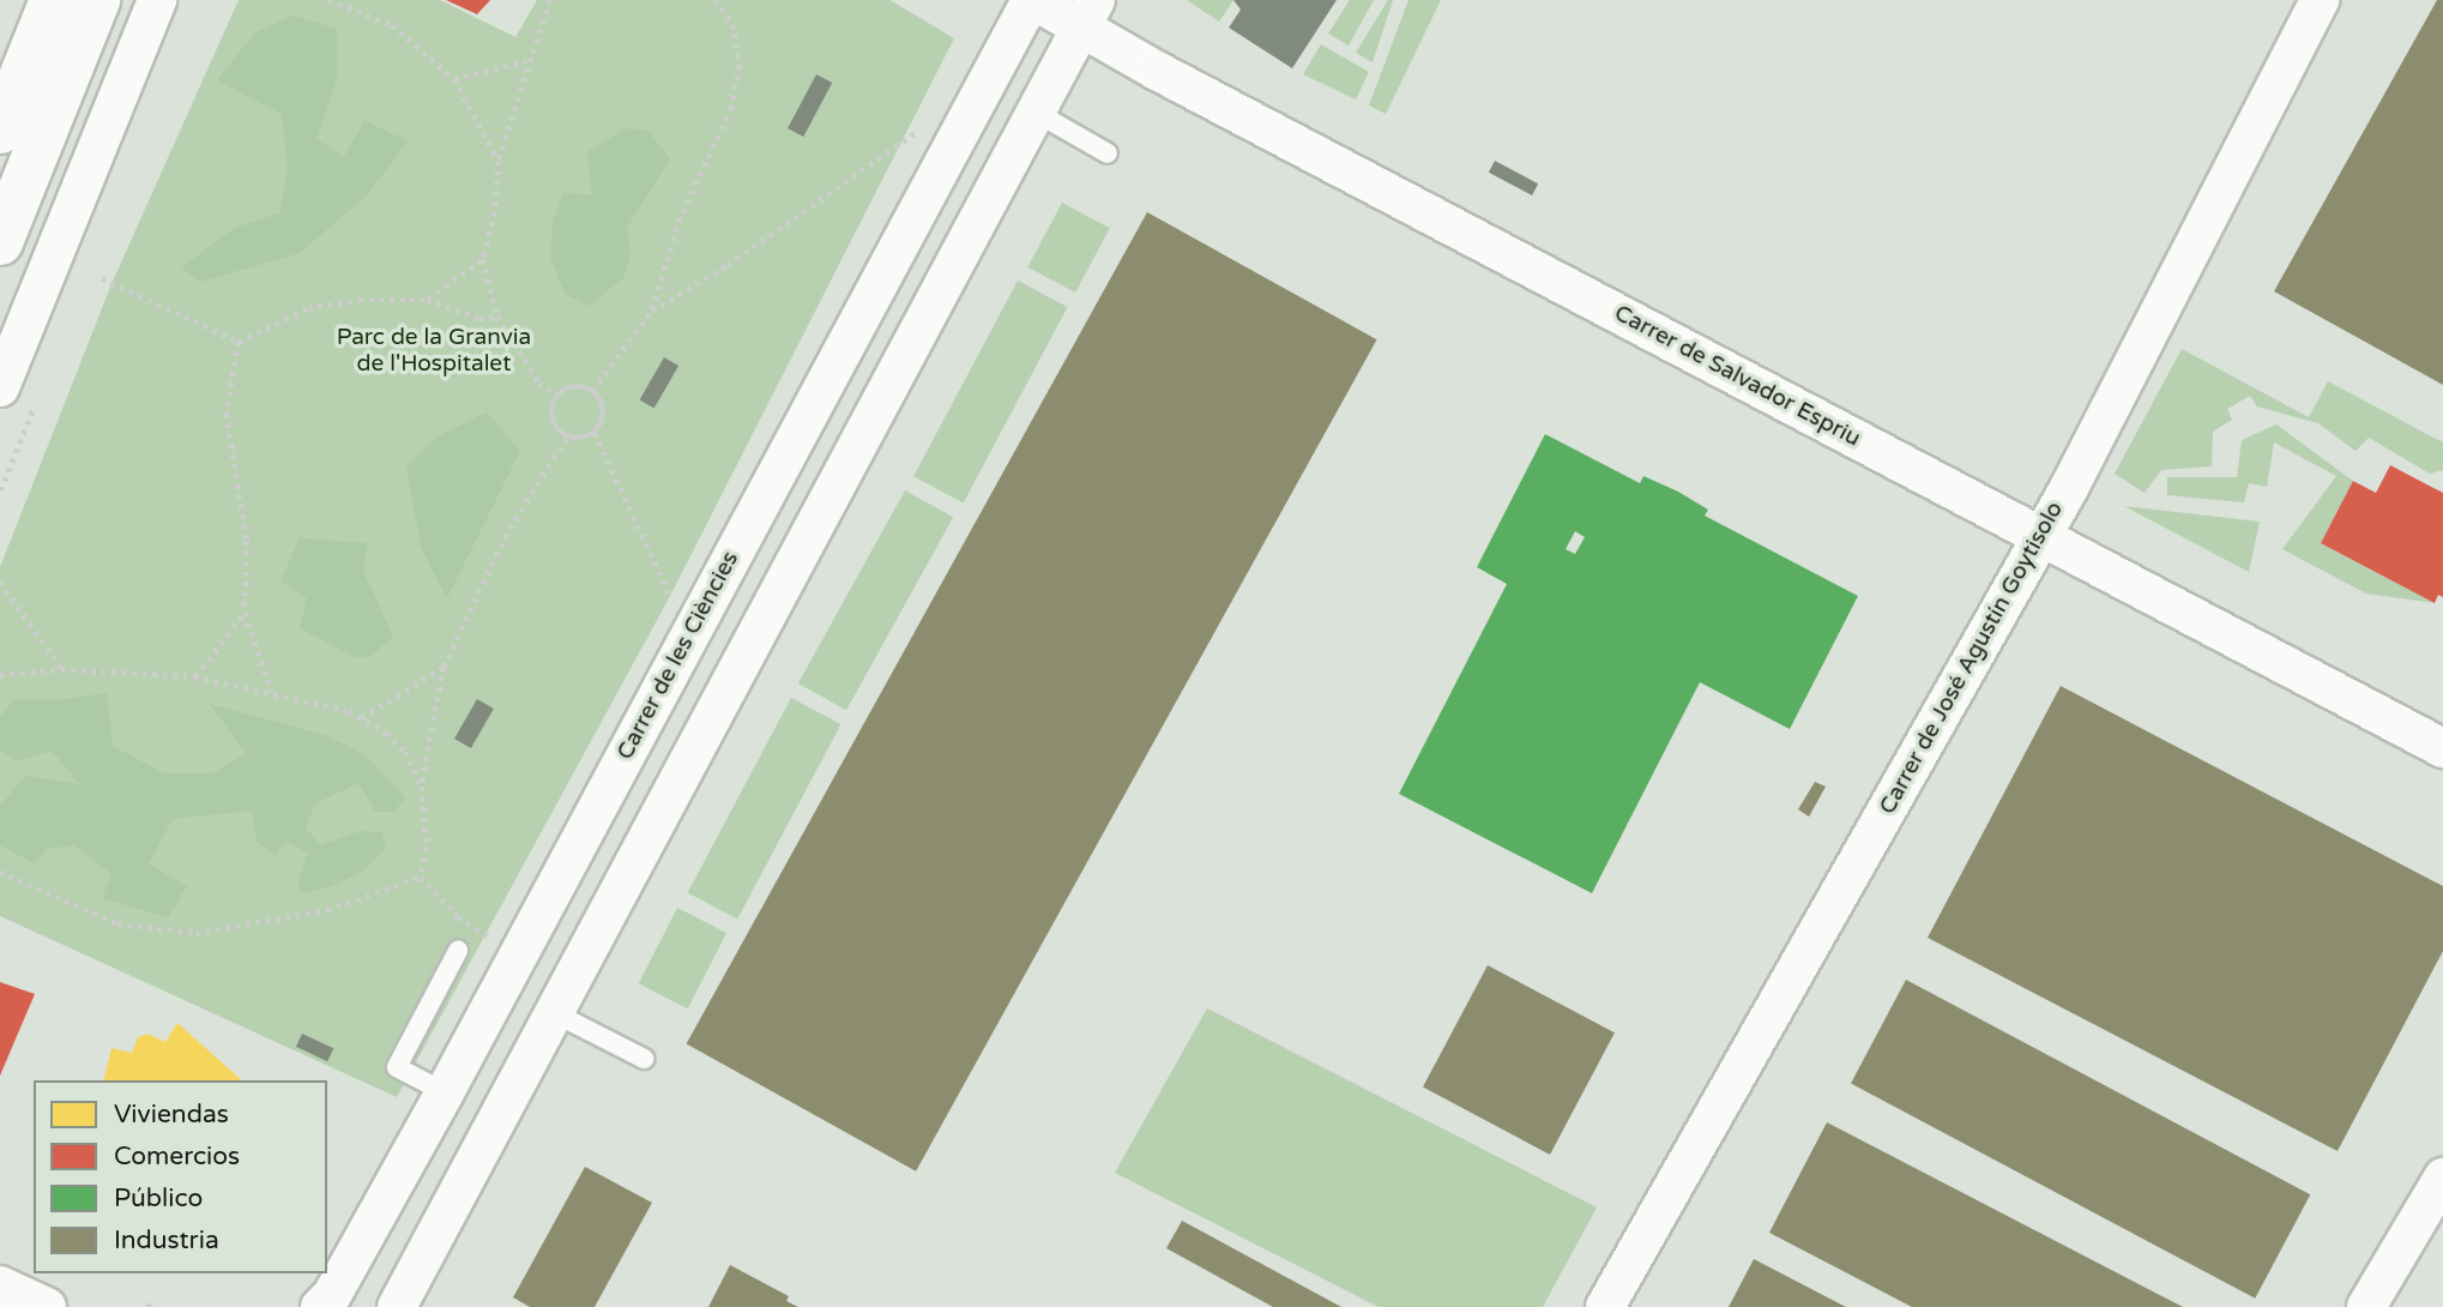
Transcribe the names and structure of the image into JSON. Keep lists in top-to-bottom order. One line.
{"streets":{"street":["Carrer de Salvador Espriu","Carrer de les Ciències","Carrer de José Agustín Goytisolo"]},"crossings":[["Carrer de Salvador Espriu","Carrer de les Ciències"],["Carrer de Salvador Espriu","Carrer de José Agustín Goytisolo"]],"parks":["Parc de la Granvia de l'Hospitalet"],"legend":["Viviendas","Comercios","Público","Industria"]}
